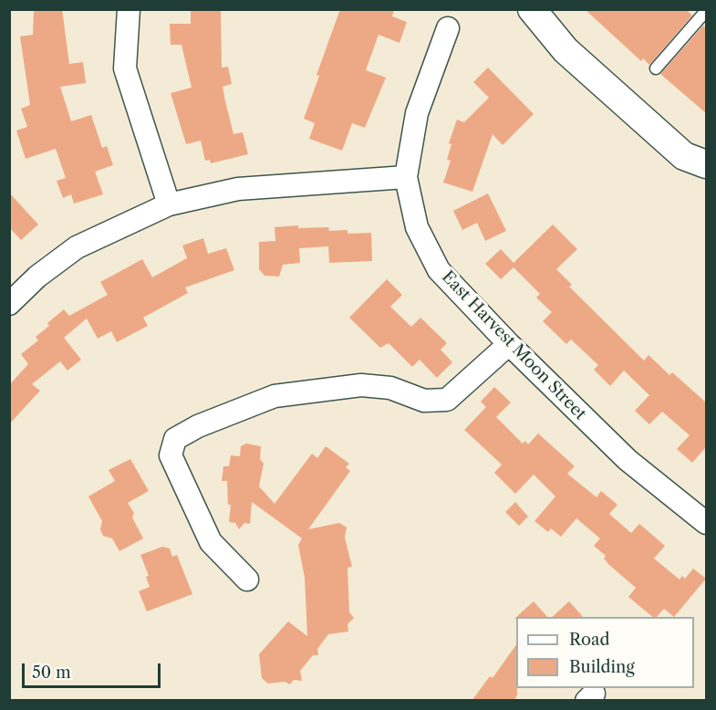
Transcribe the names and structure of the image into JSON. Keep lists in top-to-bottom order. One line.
{"streets":{"street":["East Harvest Moon Street"]},"legend":["Road","Building"],"scale_bar":"50 m"}
